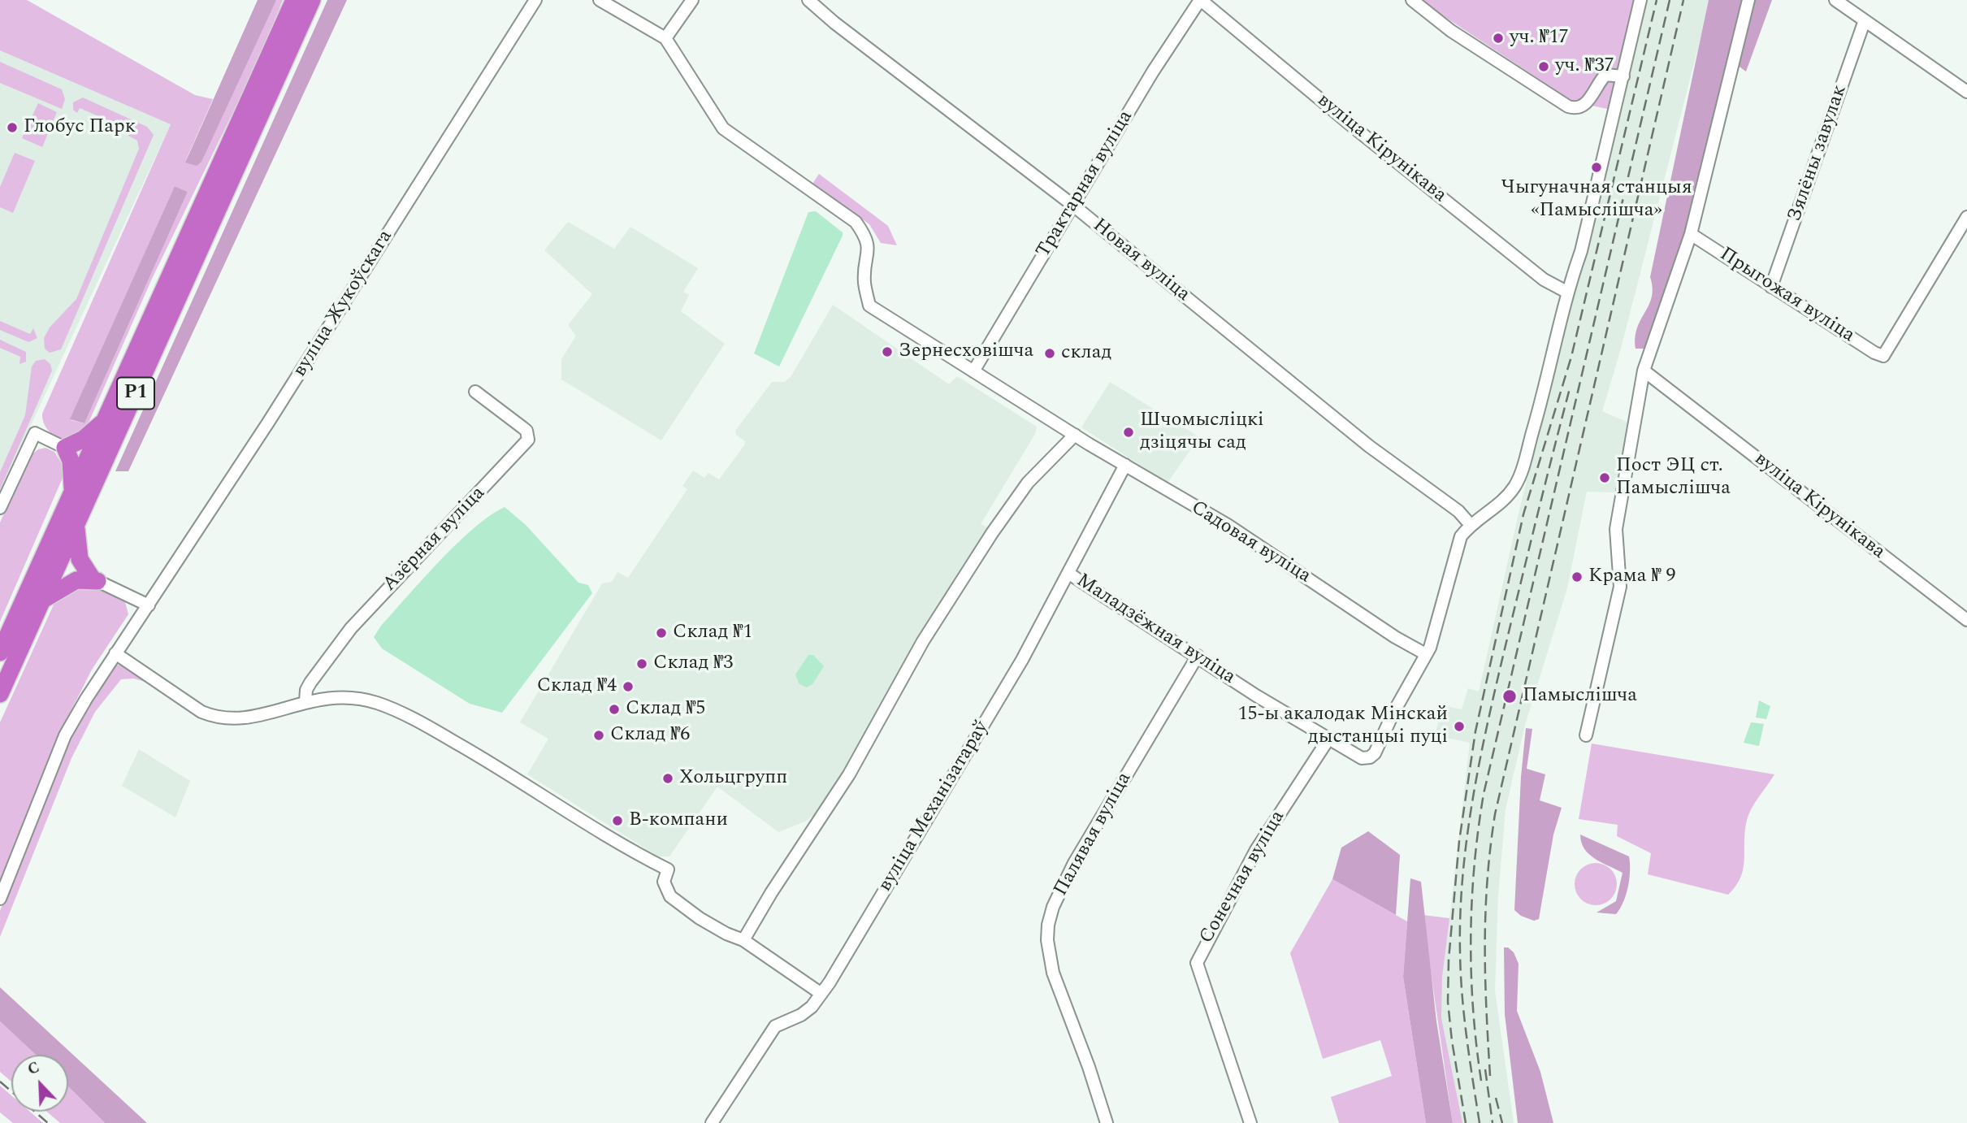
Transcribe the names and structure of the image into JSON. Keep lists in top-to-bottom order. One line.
{"streets":{"highway":["Р1"],"street":["вуліца Кірунікава","Зялёны завулак","Трактарная вуліца","Новая вуліца","Прыгожая вуліца","вуліца Жукоўскага","Азёрная вуліца","Садовая вуліца","Маладзёжная вуліца","вуліца Механізатараў","Палявая вуліца","Сонечная вуліца"]},"crossings":[["вуліца Кірунікава","Трактарная вуліца"],["Зялёны завулак","Прыгожая вуліца"],["Трактарная вуліца","Новая вуліца"],["Трактарная вуліца","Садовая вуліца"],["Садовая вуліца","Маладзёжная вуліца"],["Садовая вуліца","вуліца Механізатараў"],["Маладзёжная вуліца","вуліца Механізатараў"],["Маладзёжная вуліца","Палявая вуліца"],["Маладзёжная вуліца","Сонечная вуліца"]],"places":["уч. №17","уч. №37","Глобус Парк","Чыгуначная станцыя «Памыслішча»","Зернесховішча","склад","Шчомысліцкі дзіцячы сад","Пост ЭЦ ст. Памыслішча","Крама № 9","Склад №1","Склад №3","Склад №4","Памыслішча","Склад №5","15-ы акалодак Мінскай дыстанцыі пуці","Склад №6","Хольцгрупп","В-компани"],"north":"top left"}
